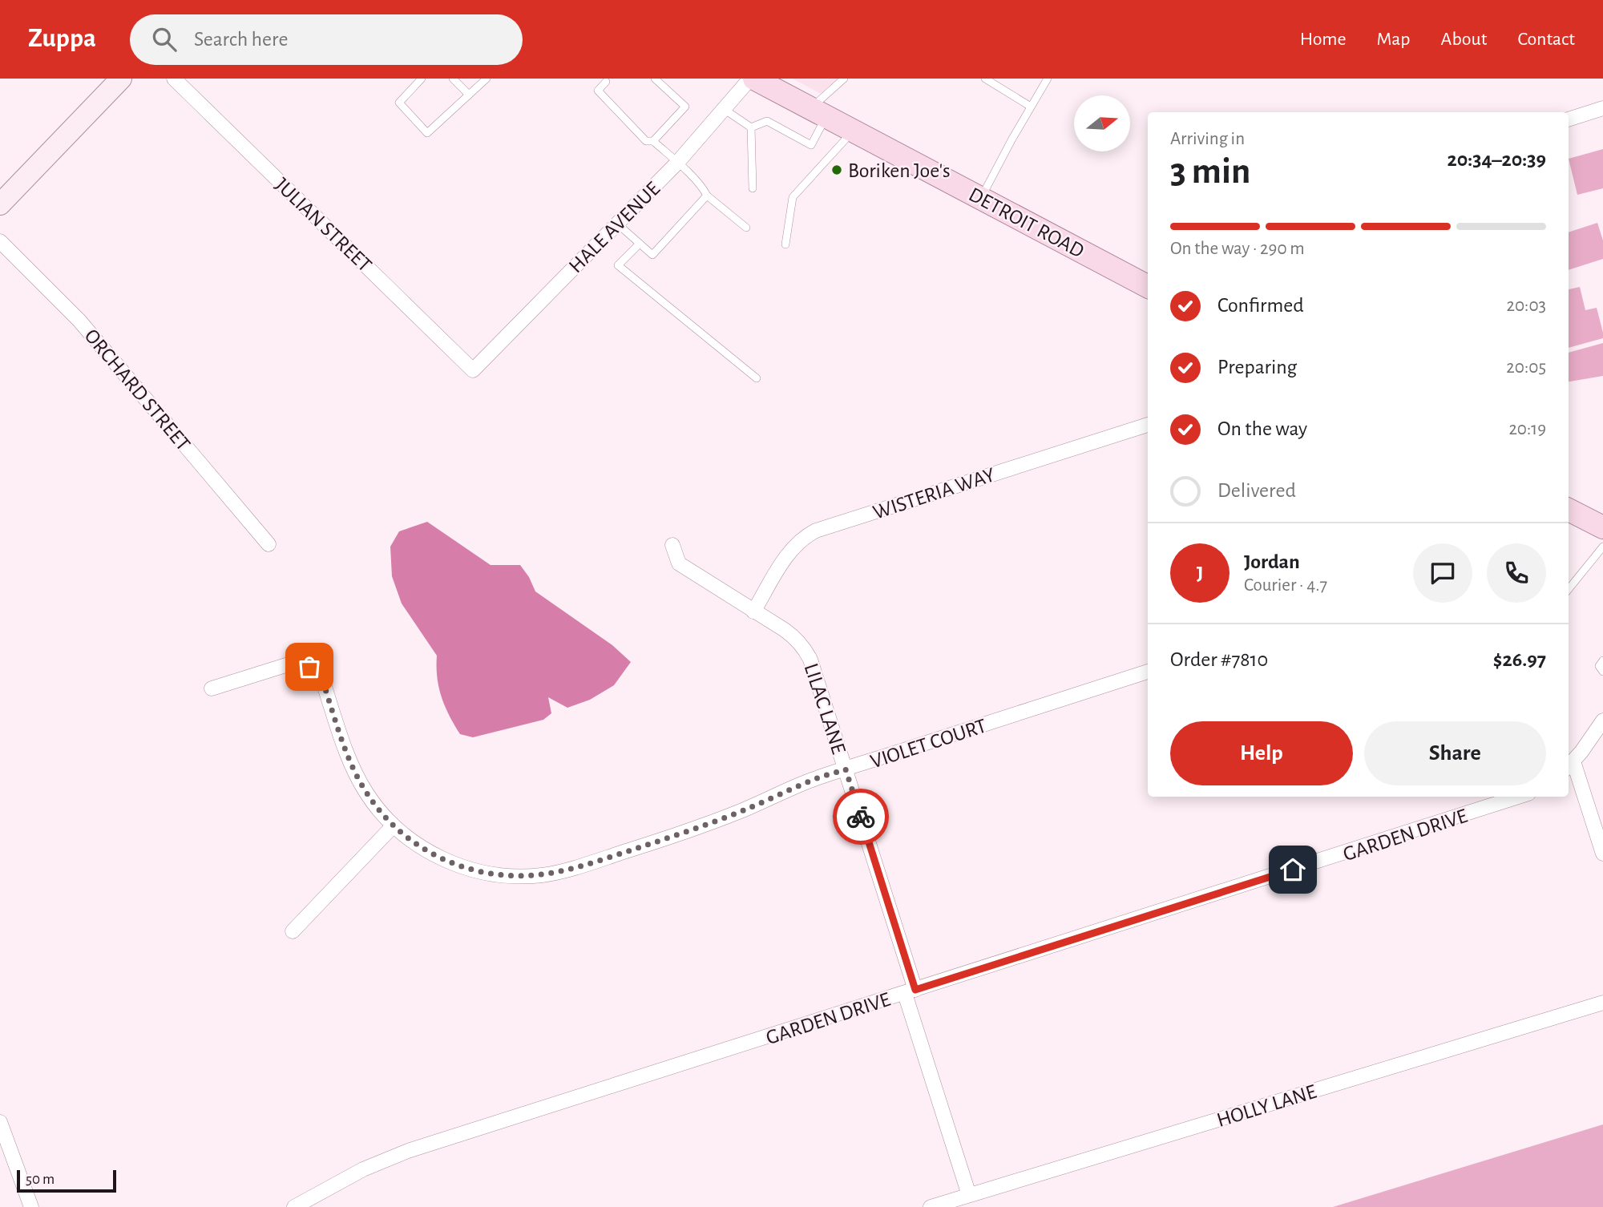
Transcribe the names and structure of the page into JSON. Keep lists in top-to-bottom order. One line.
{"streets":{"main road":["DETROIT ROAD"],"street":["JULIAN STREET","HALE AVENUE","ORCHARD STREET","WISTERIA WAY","LILAC LANE","VIOLET COURT","GARDEN DRIVE","HOLLY LANE"]},"crossings":[["DETROIT ROAD","HALE AVENUE"],["JULIAN STREET","HALE AVENUE"],["WISTERIA WAY","LILAC LANE"],["LILAC LANE","VIOLET COURT"],["LILAC LANE","GARDEN DRIVE"],["LILAC LANE","HOLLY LANE"]],"places":["Boriken Joe's"],"scale_bar":"50 m","north":"right","page":{"header":"Zuppa","search":"Search here","nav":["Home","Map","About","Contact"],"heading":["3 min","Arriving in","20:34–20:39"],"panel":["Jordan","Courier · 4.7","Order #7810","$26.97"],"bar":"On the way · 290 m","list":[["Confirmed","20:03"],["Preparing","20:05"],["On the way","20:19"],"Delivered"],"round":"J","buttons":["Help","Share"],"scale":"50 m"}}
